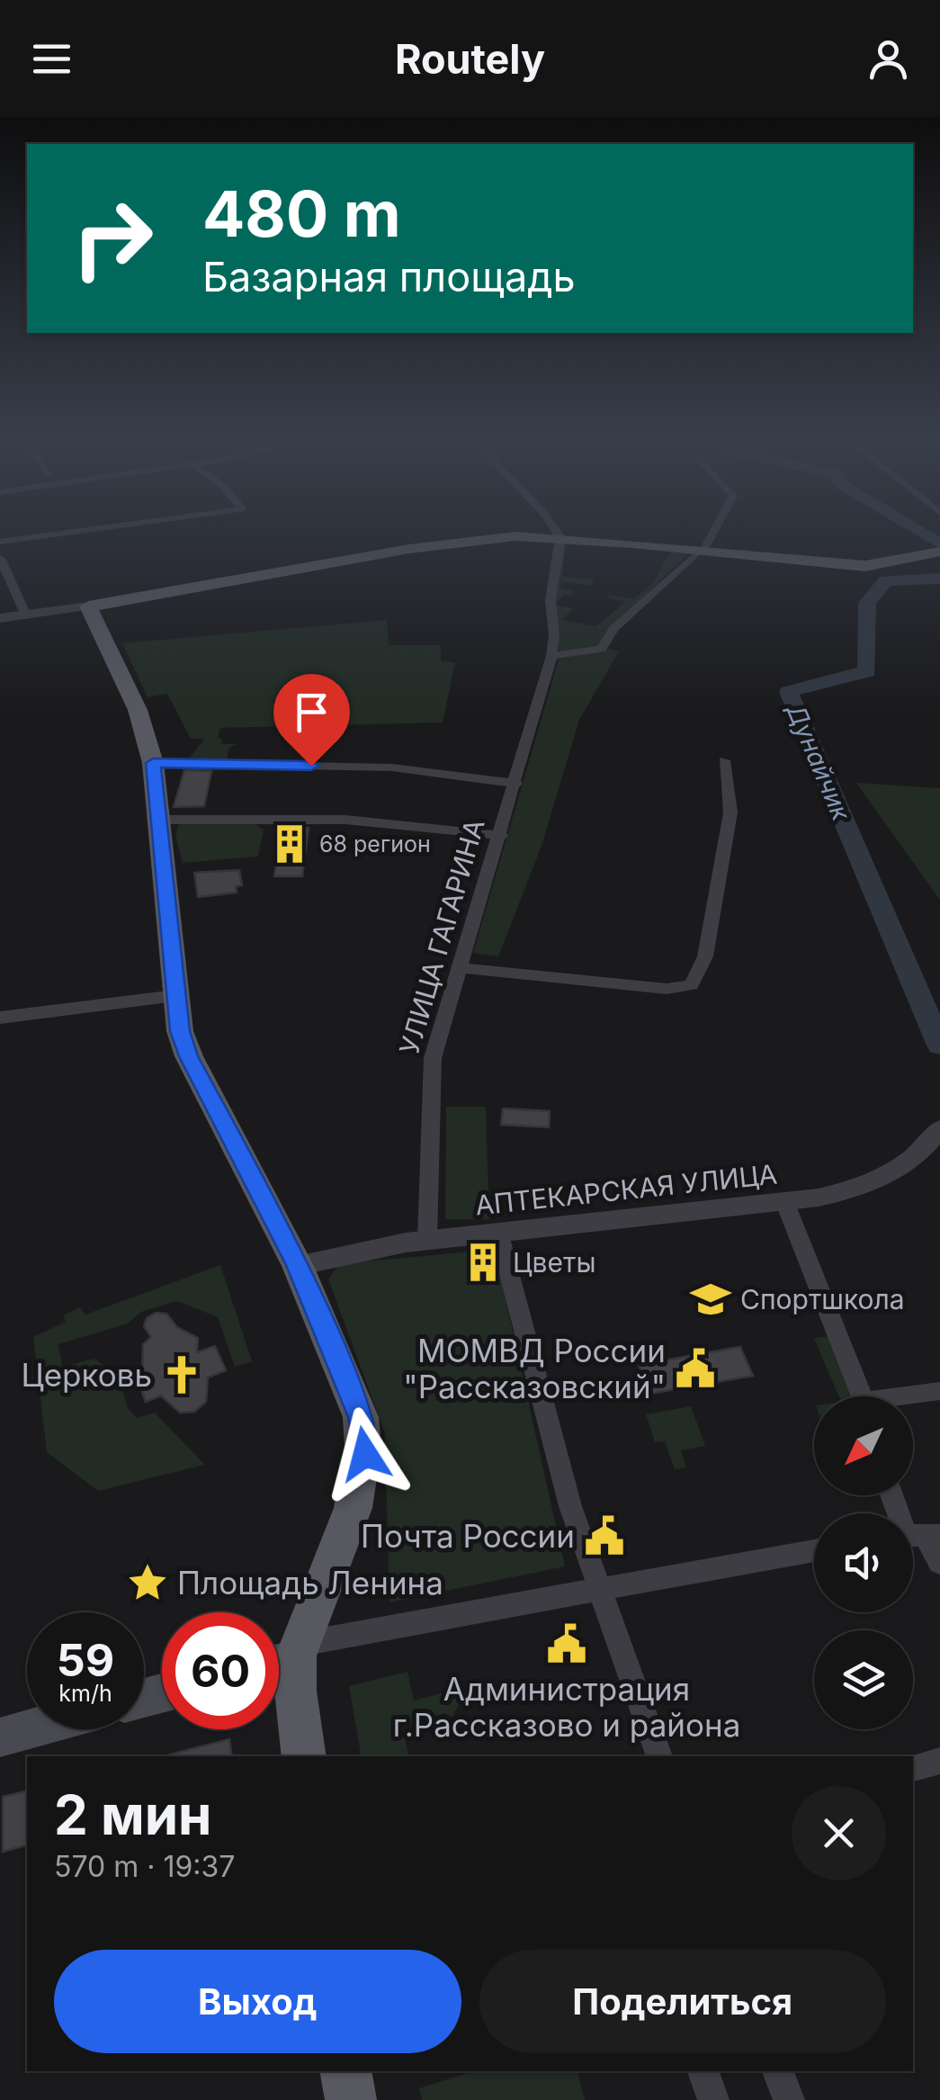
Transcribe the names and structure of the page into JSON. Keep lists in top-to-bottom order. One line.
{"streets":{"street":["УЛИЦА ГАГАРИНА","АПТЕКАРСКАЯ УЛИЦА"]},"crossings":[["УЛИЦА ГАГАРИНА","АПТЕКАРСКАЯ УЛИЦА"]],"water":["Дунайчик"],"places":{"building":["68 регион","Цветы"],"school or university":["Спортшкола"],"public building":["МОМВД России \"Рассказовский\"","Почта России","Администрация г.Рассказово и района"],"church":["Церковь"],"place":["Площадь Ленина"]},"north":"bottom left","page":{"header":"Routely","turn":["480 m","Базарная площадь"],"speed":"59 km/h","limit":"60","heading":["2 мин","570 m · 19:37"],"buttons":["Выход","Поделиться"]}}
